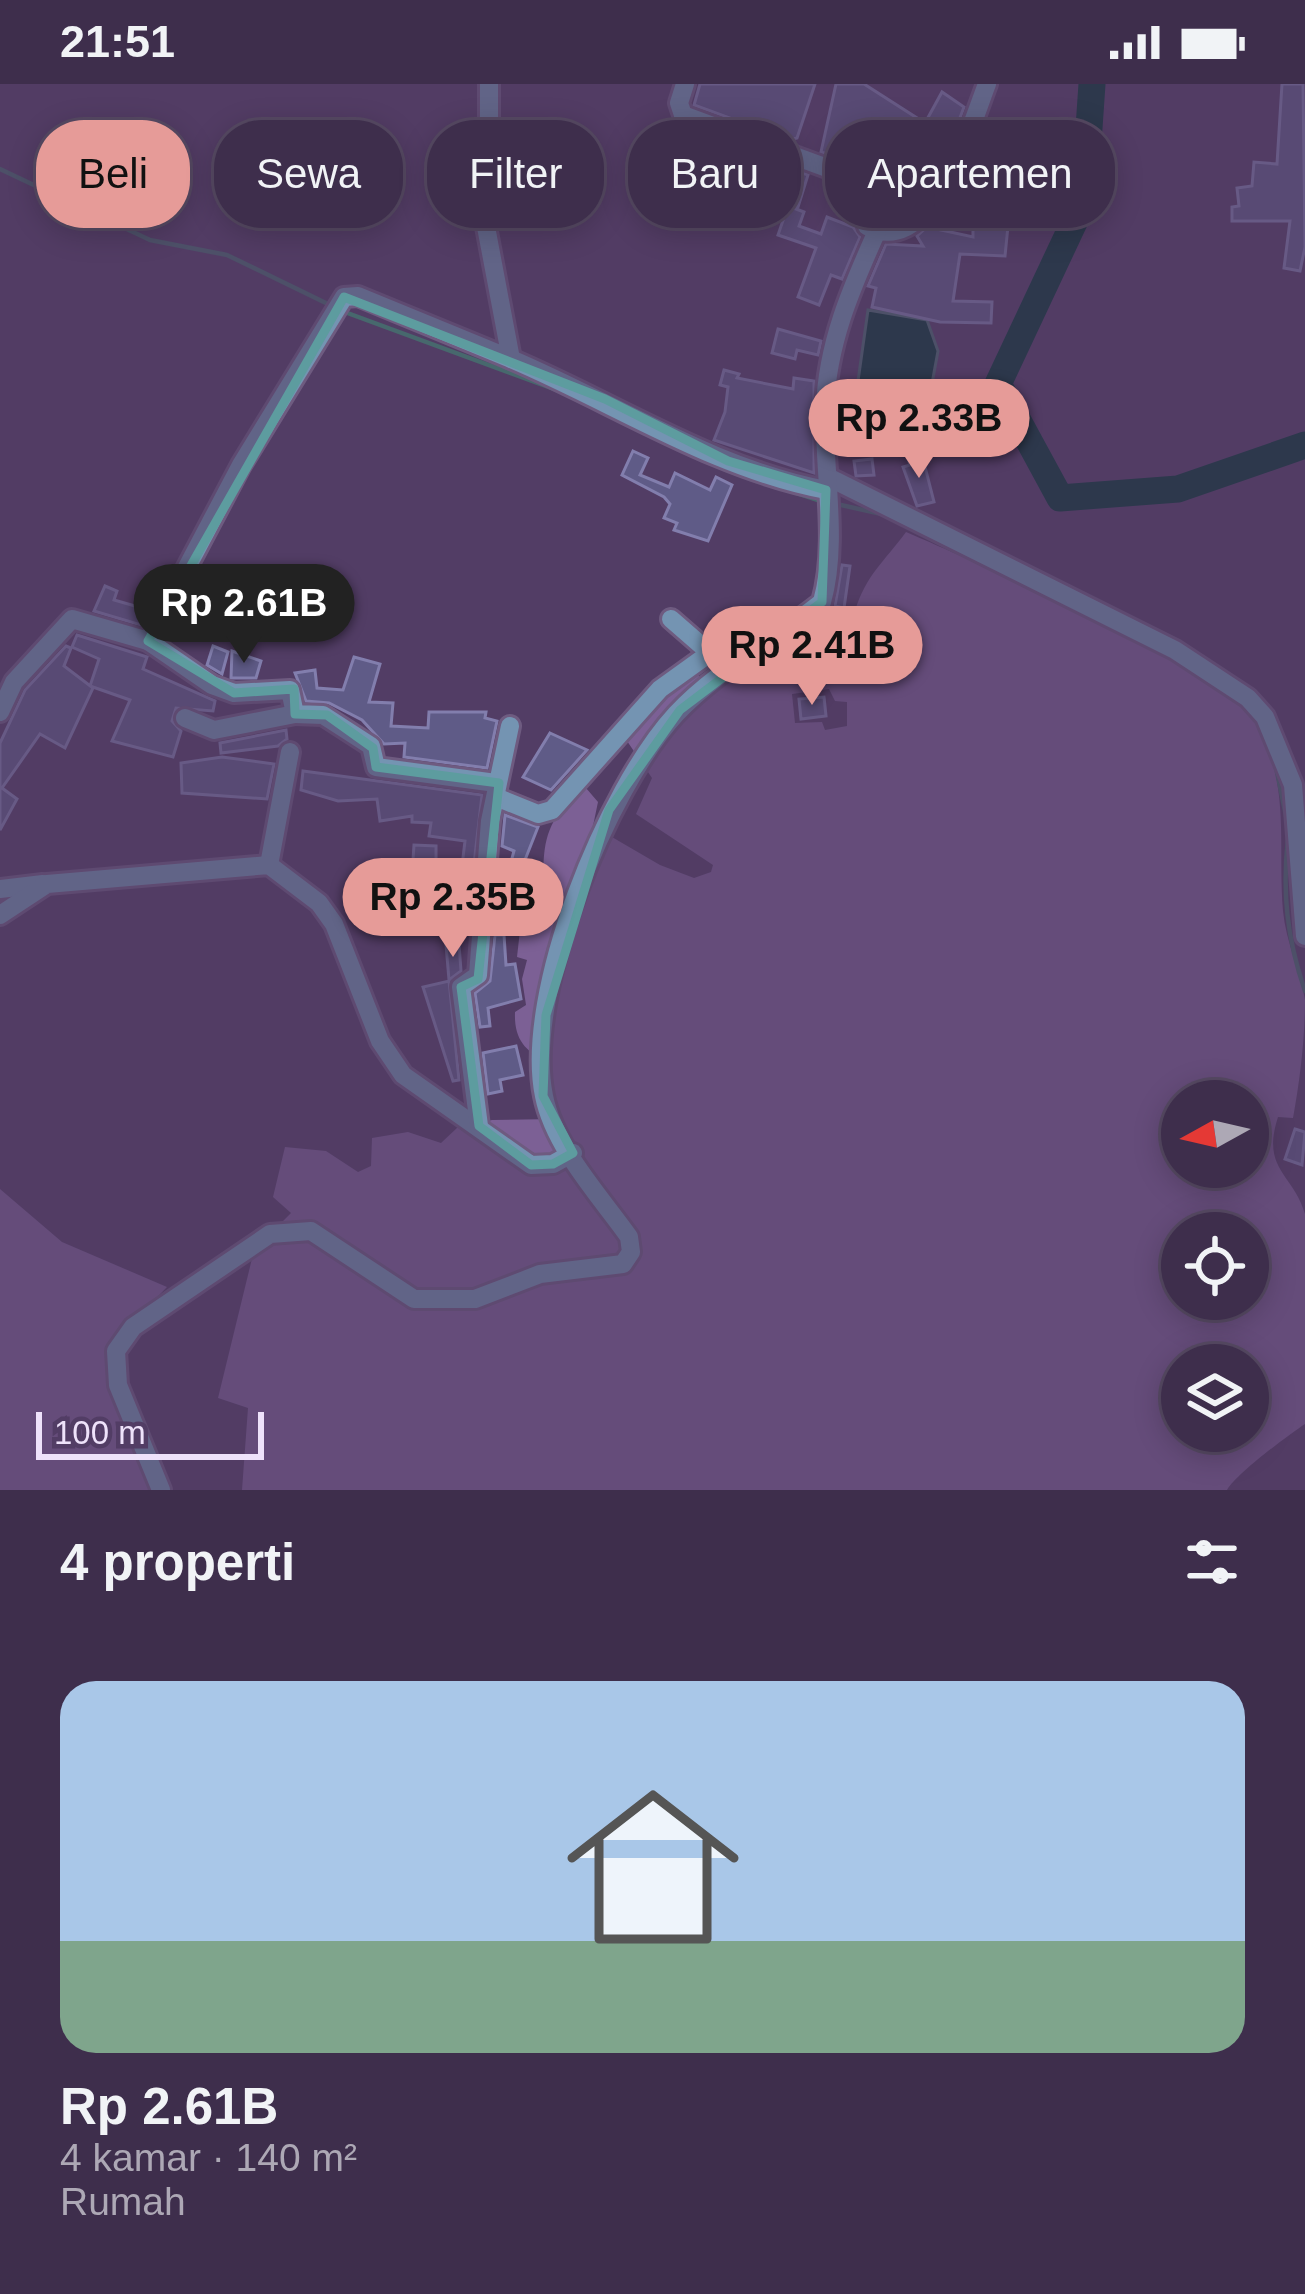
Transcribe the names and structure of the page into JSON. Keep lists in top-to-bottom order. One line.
{"scale_bar":"100 m","north":"left","page":{"status":"21:51","chip":["Beli","Sewa","Filter","Baru","Apartemen"],"price":["Rp 2.33B","Rp 2.61B","Rp 2.41B","Rp 2.35B"],"scale":"100 m","heading":"4 properti","list":[{"name":"Rp 2.61B","note":"4 kamar · 140 m² · Rumah"}]}}
